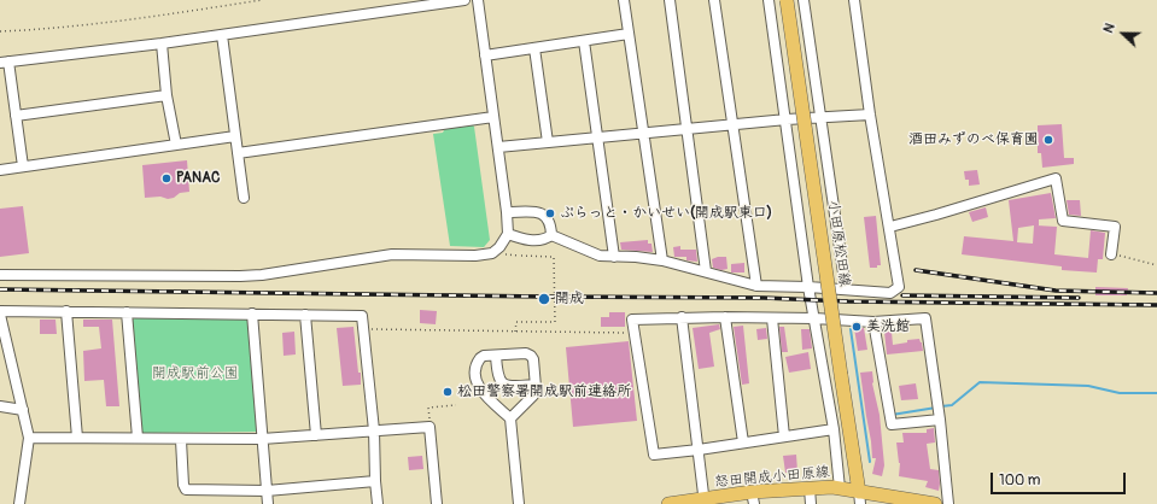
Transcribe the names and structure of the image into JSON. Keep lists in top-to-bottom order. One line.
{"streets":{"main road":["小田原松田線","怒田開成小田原線"]},"crossings":[["小田原松田線","怒田開成小田原線"]],"parks":["開成駅前公園"],"places":["酒田みずのべ保育園","PANAC","ぷらっと・かいせい(開成駅東口)","開成","美洗館","松田警察署開成駅前連絡所"],"scale_bar":"100 m","north":"left"}
